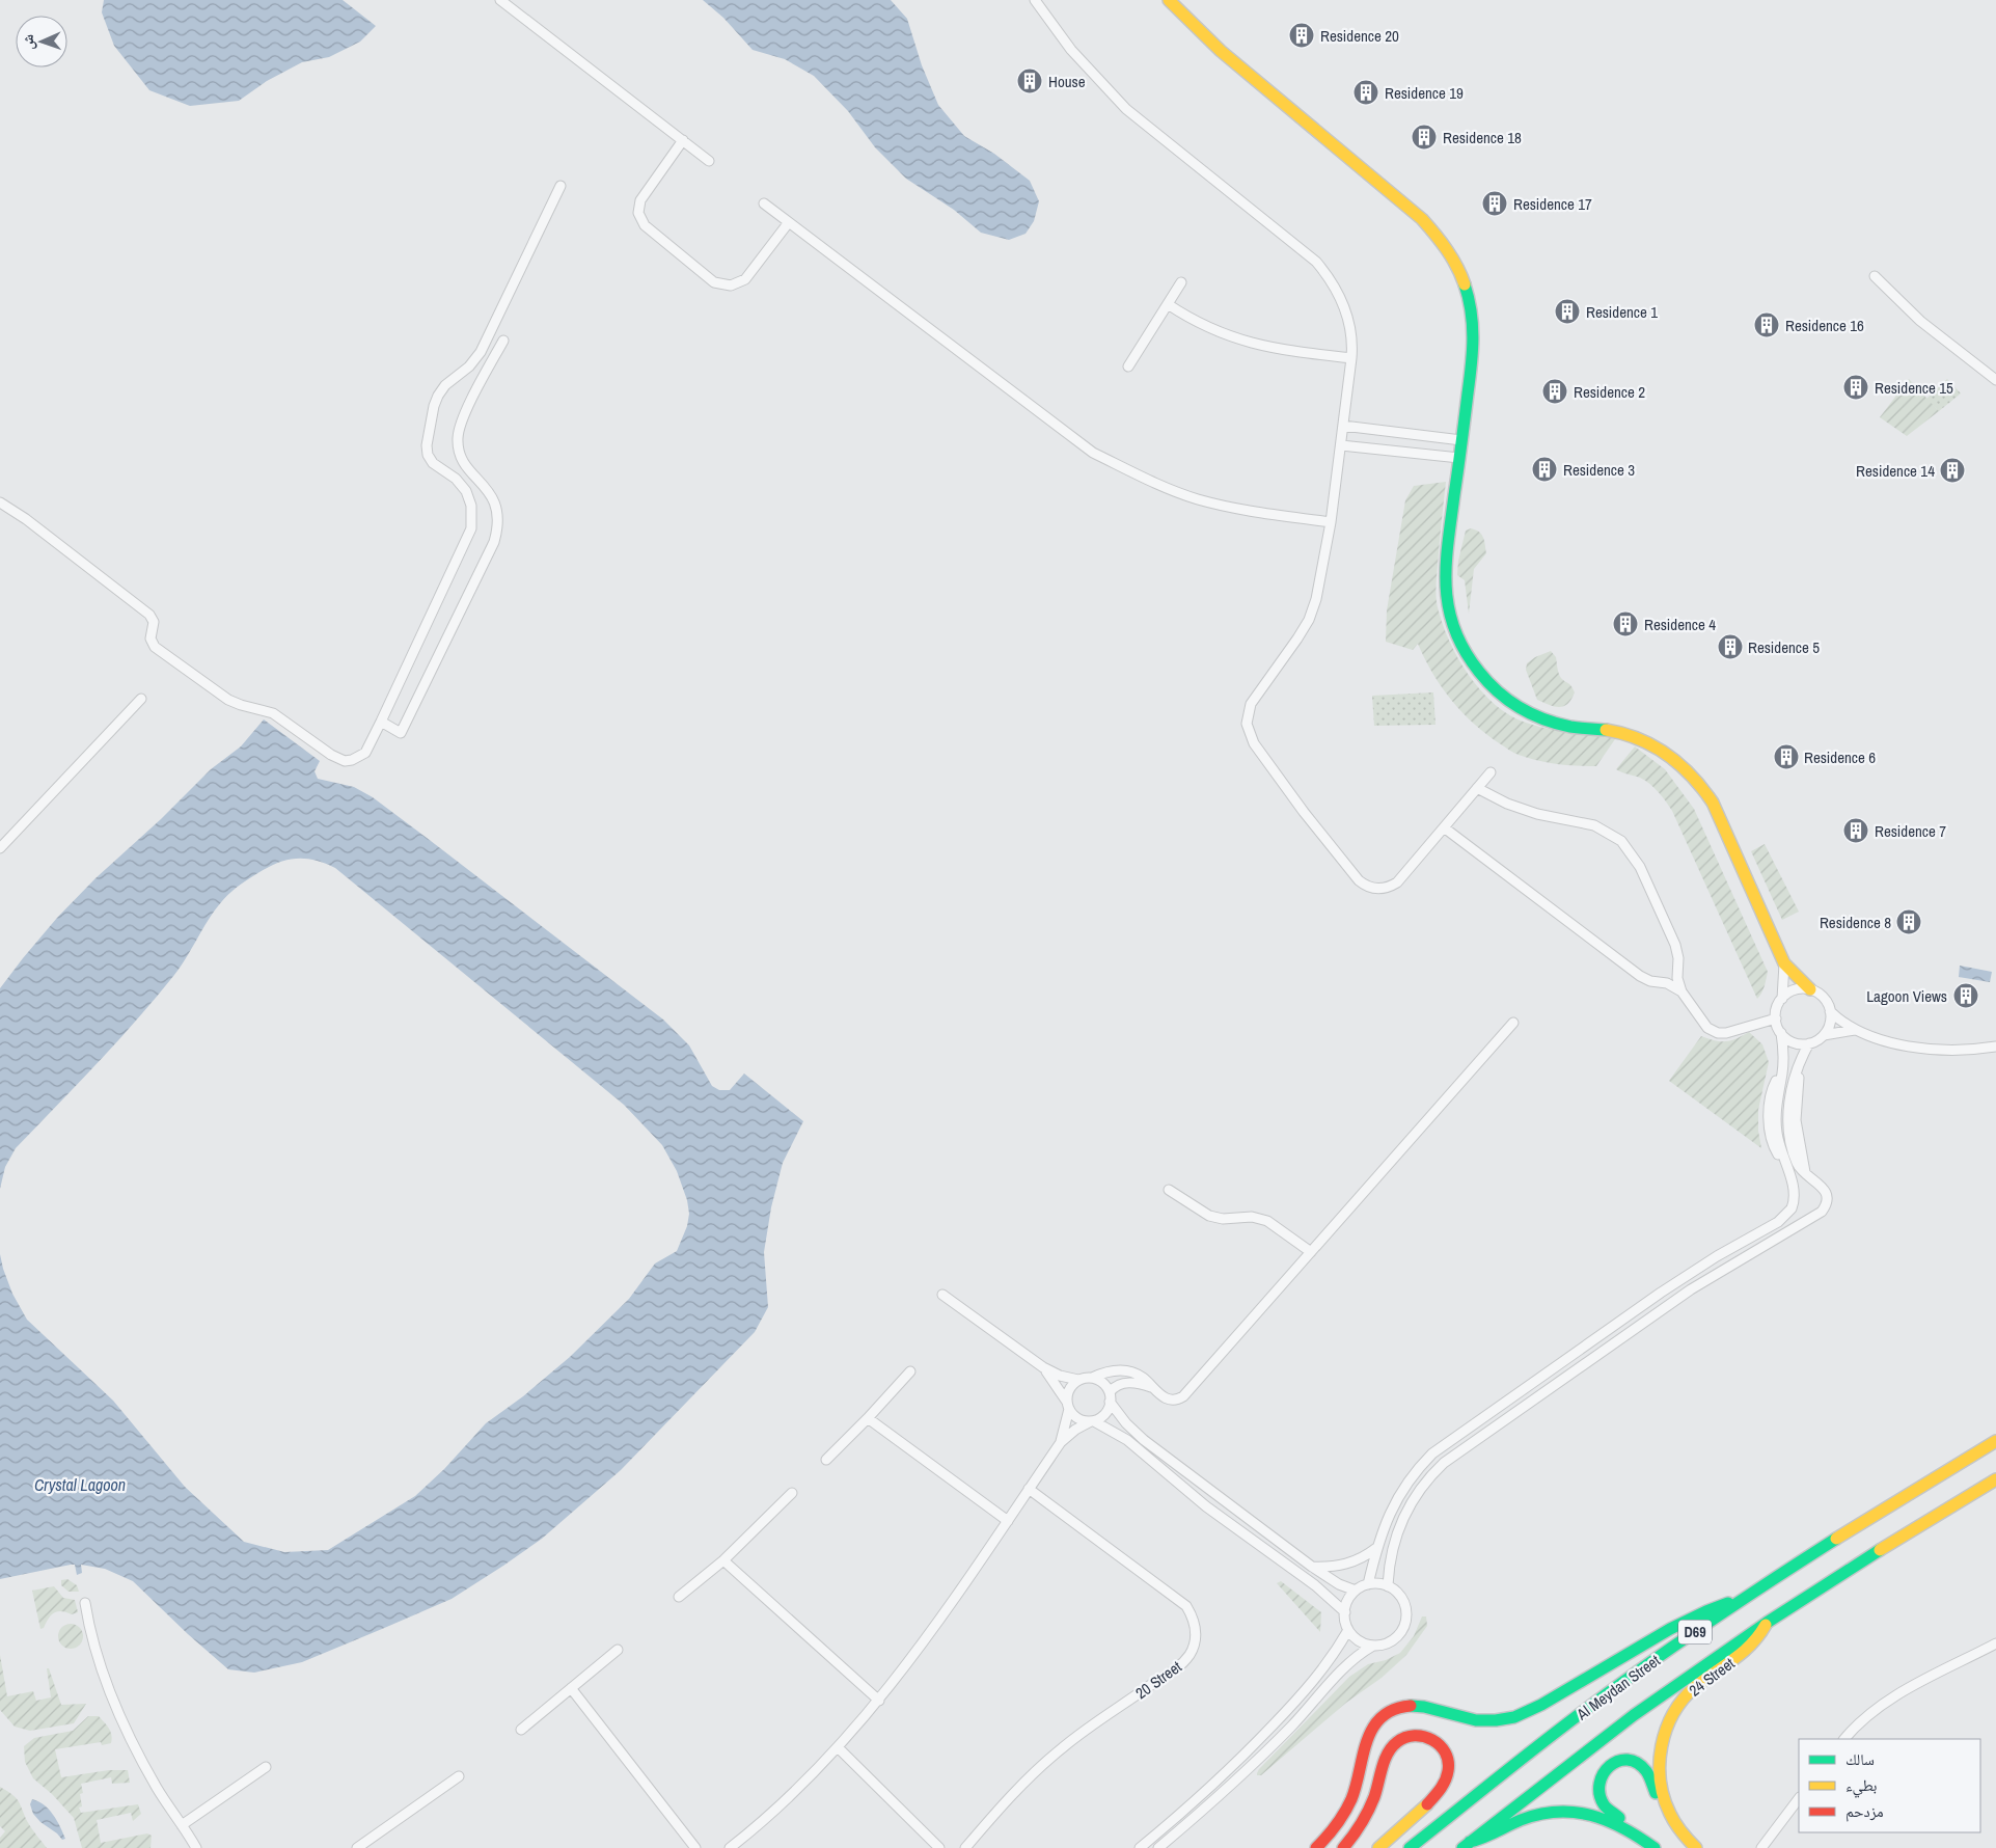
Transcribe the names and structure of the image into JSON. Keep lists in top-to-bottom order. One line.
{"streets":{"main road":["D69","24 Street","Al Meydan Street"],"street":["20 Street"]},"crossings":[["24 Street","Al Meydan Street"]],"water":["Crystal Lagoon"],"places":{"building":["Residence 20","House","Residence 19","Residence 18","Residence 17","Residence 1","Residence 16","Residence 15","Residence 2","Residence 3","Residence 14","Residence 4","Residence 5","Residence 6","Residence 7","Residence 8","Lagoon Views"]},"legend":["سالك","بطيء","مزدحم"],"north":"left"}
